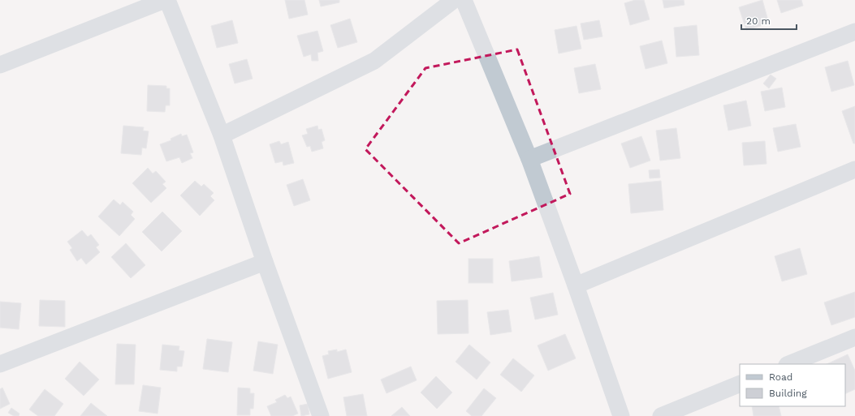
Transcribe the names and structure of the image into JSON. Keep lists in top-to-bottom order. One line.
{"legend":["Road","Building"],"scale_bar":"20 m"}
